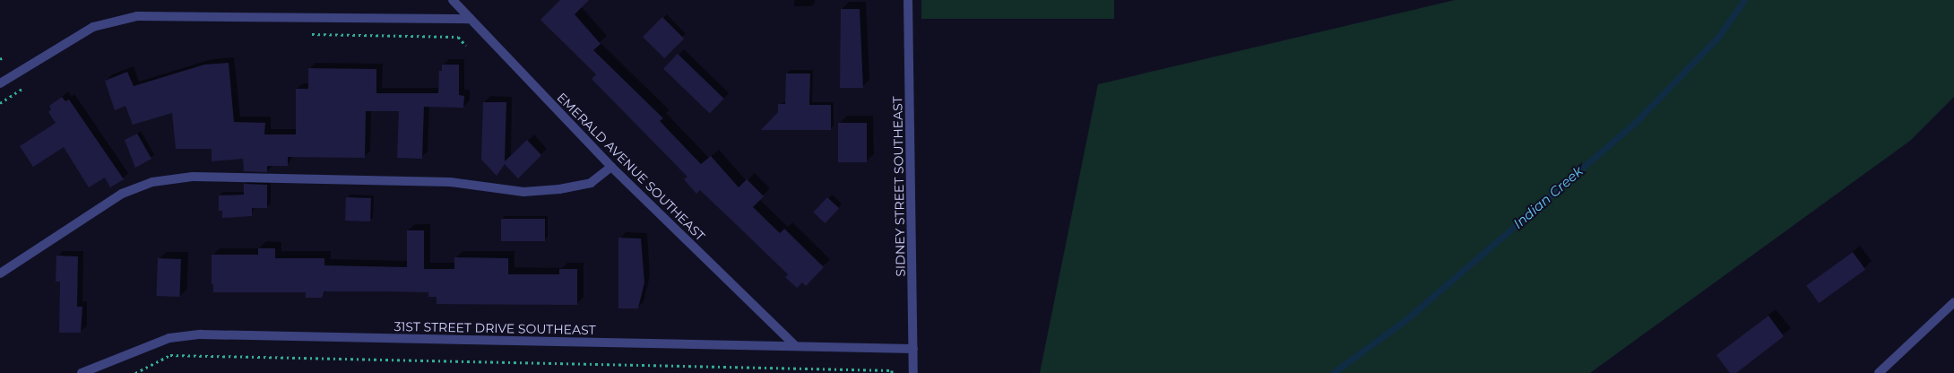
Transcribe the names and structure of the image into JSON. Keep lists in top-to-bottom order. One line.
{"streets":{"street":["EMERALD AVENUE SOUTHEAST","SIDNEY STREET SOUTHEAST","31ST STREET DRIVE SOUTHEAST"]},"crossings":[["EMERALD AVENUE SOUTHEAST","31ST STREET DRIVE SOUTHEAST"],["SIDNEY STREET SOUTHEAST","31ST STREET DRIVE SOUTHEAST"]],"water":["Indian Creek"]}
